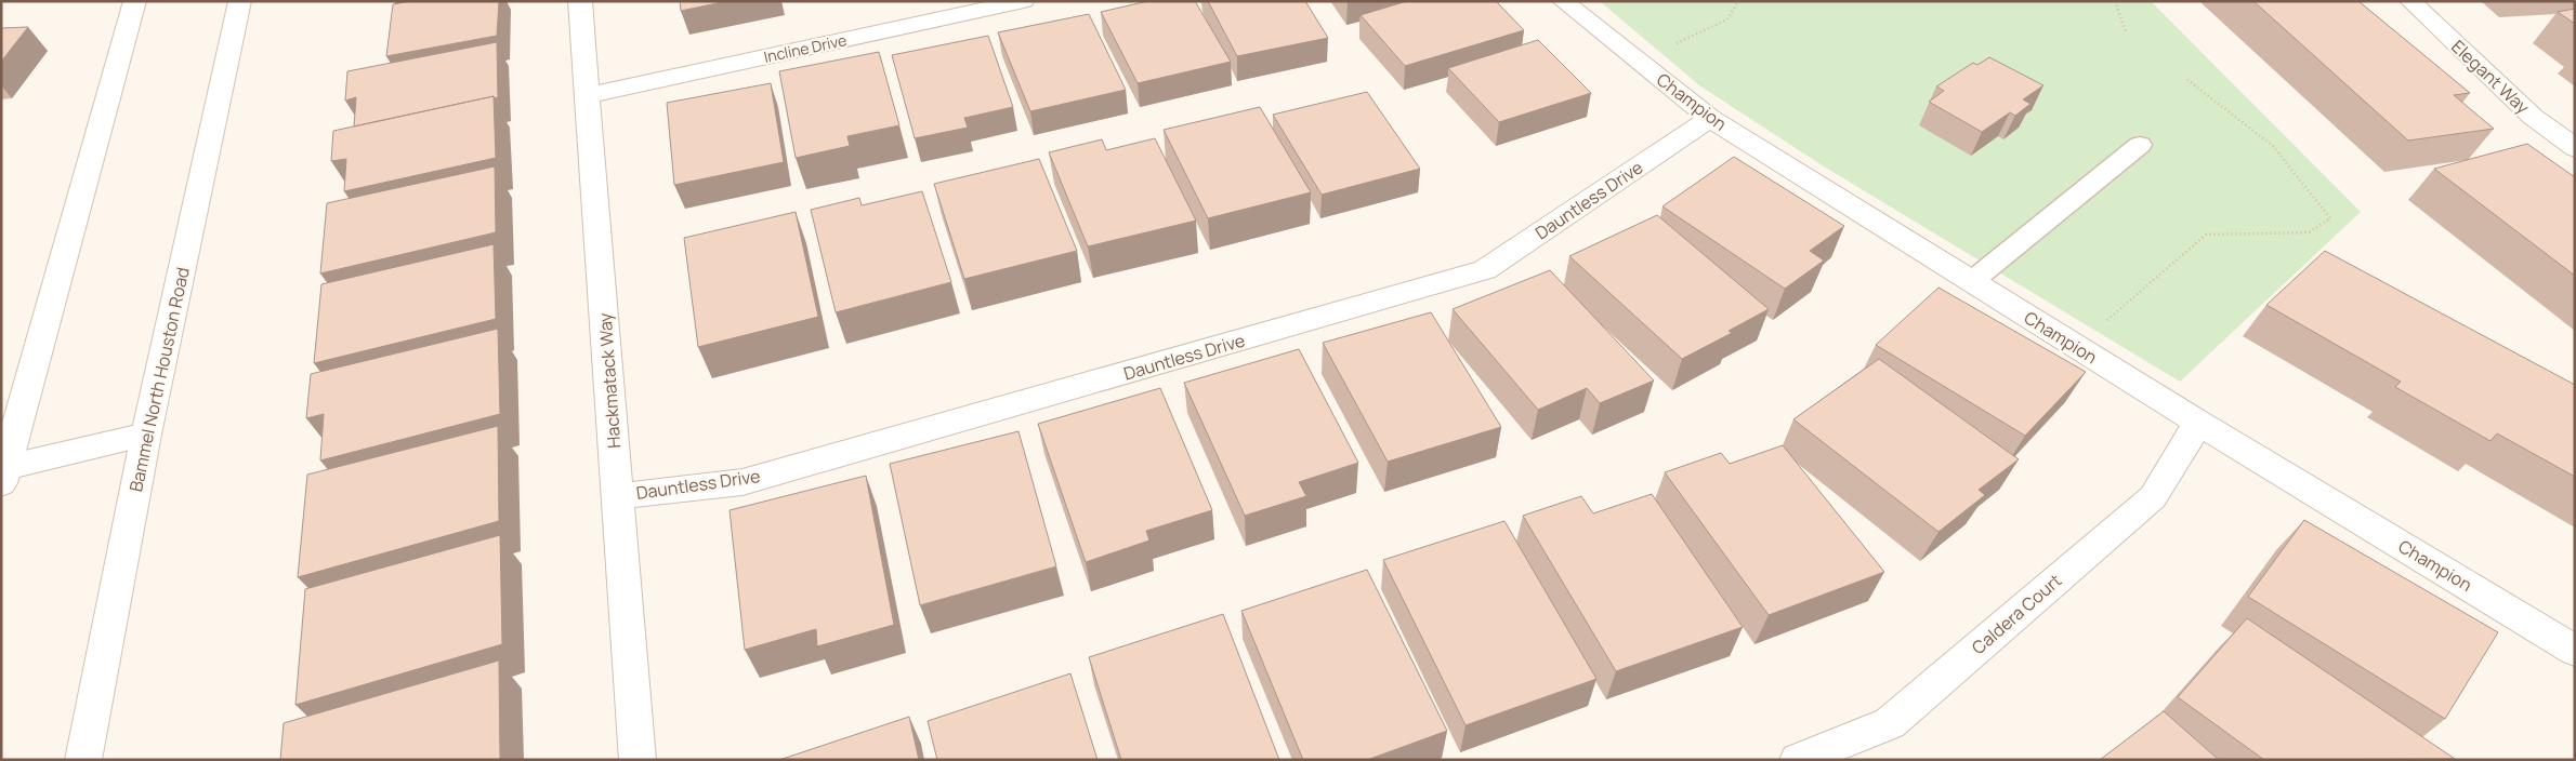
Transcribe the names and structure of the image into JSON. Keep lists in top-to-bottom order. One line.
{"streets":{"street":["Incline Drive","Elegant Way","Champion","Dauntless Drive","Bammel North Houston Road","Hackmatack Way","Caldera Court"]},"crossings":[["Incline Drive","Hackmatack Way"],["Champion","Dauntless Drive"],["Champion","Caldera Court"],["Dauntless Drive","Hackmatack Way"]]}
